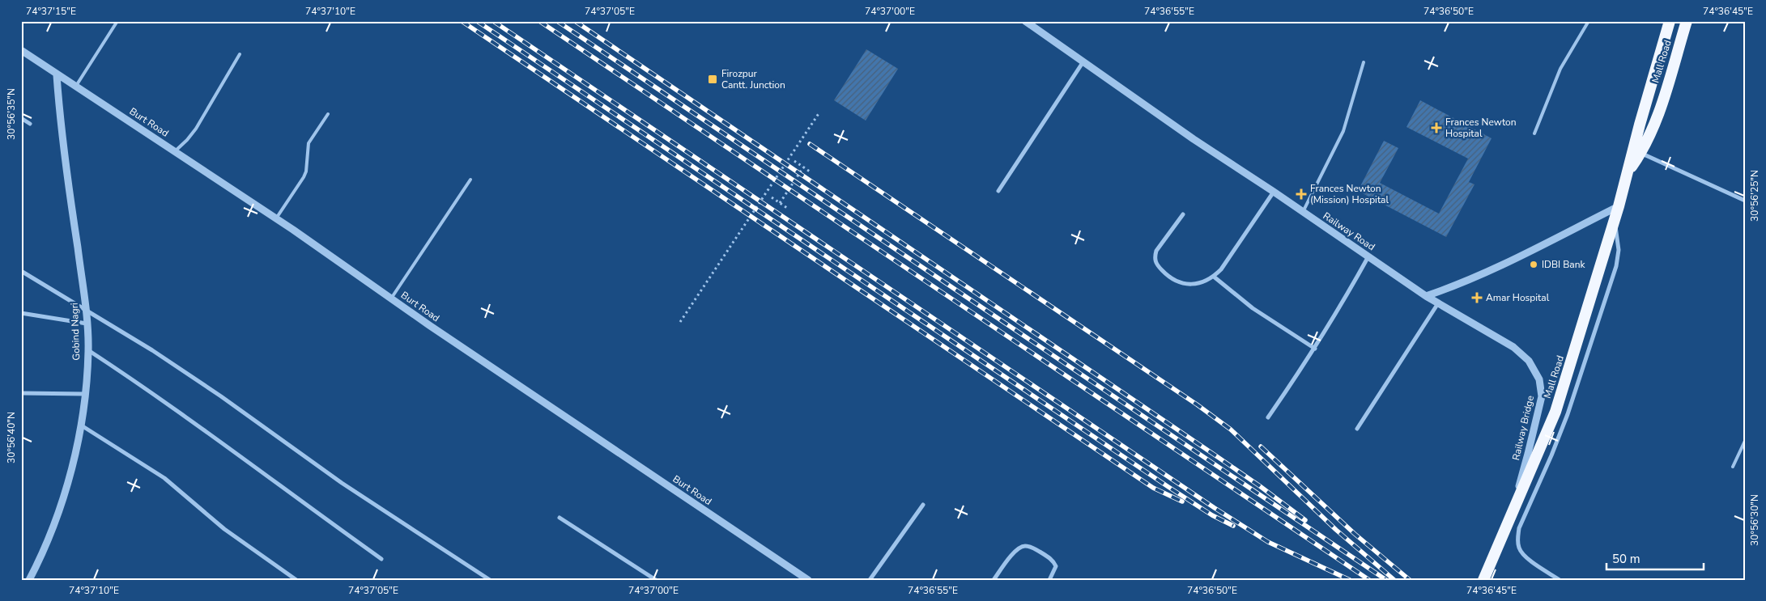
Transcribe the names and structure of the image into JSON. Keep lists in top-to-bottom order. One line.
{"streets":{"highway":["Mall Road"],"street":["Burt Road","Railway Road","Gobind Nagri","Railway Bridge"]},"crossings":[["Mall Road","Railway Bridge"],["Burt Road","Gobind Nagri"],["Railway Road","Railway Bridge"]],"places":{"transit":["Firozpur Cantt. Junction"],"health":["Frances Newton Hospital","Frances Newton (Mission) Hospital","Amar Hospital"],"other":["IDBI Bank"]},"scale_bar":"50 m","coordinates":["74°37'15\"E","74°37'10\"E","74°37'05\"E","74°37'00\"E","74°36'55\"E","74°36'50\"E","74°36'45\"E","30°56'35\"N","30°56'25\"N","30°56'40\"N","30°56'30\"N"]}
